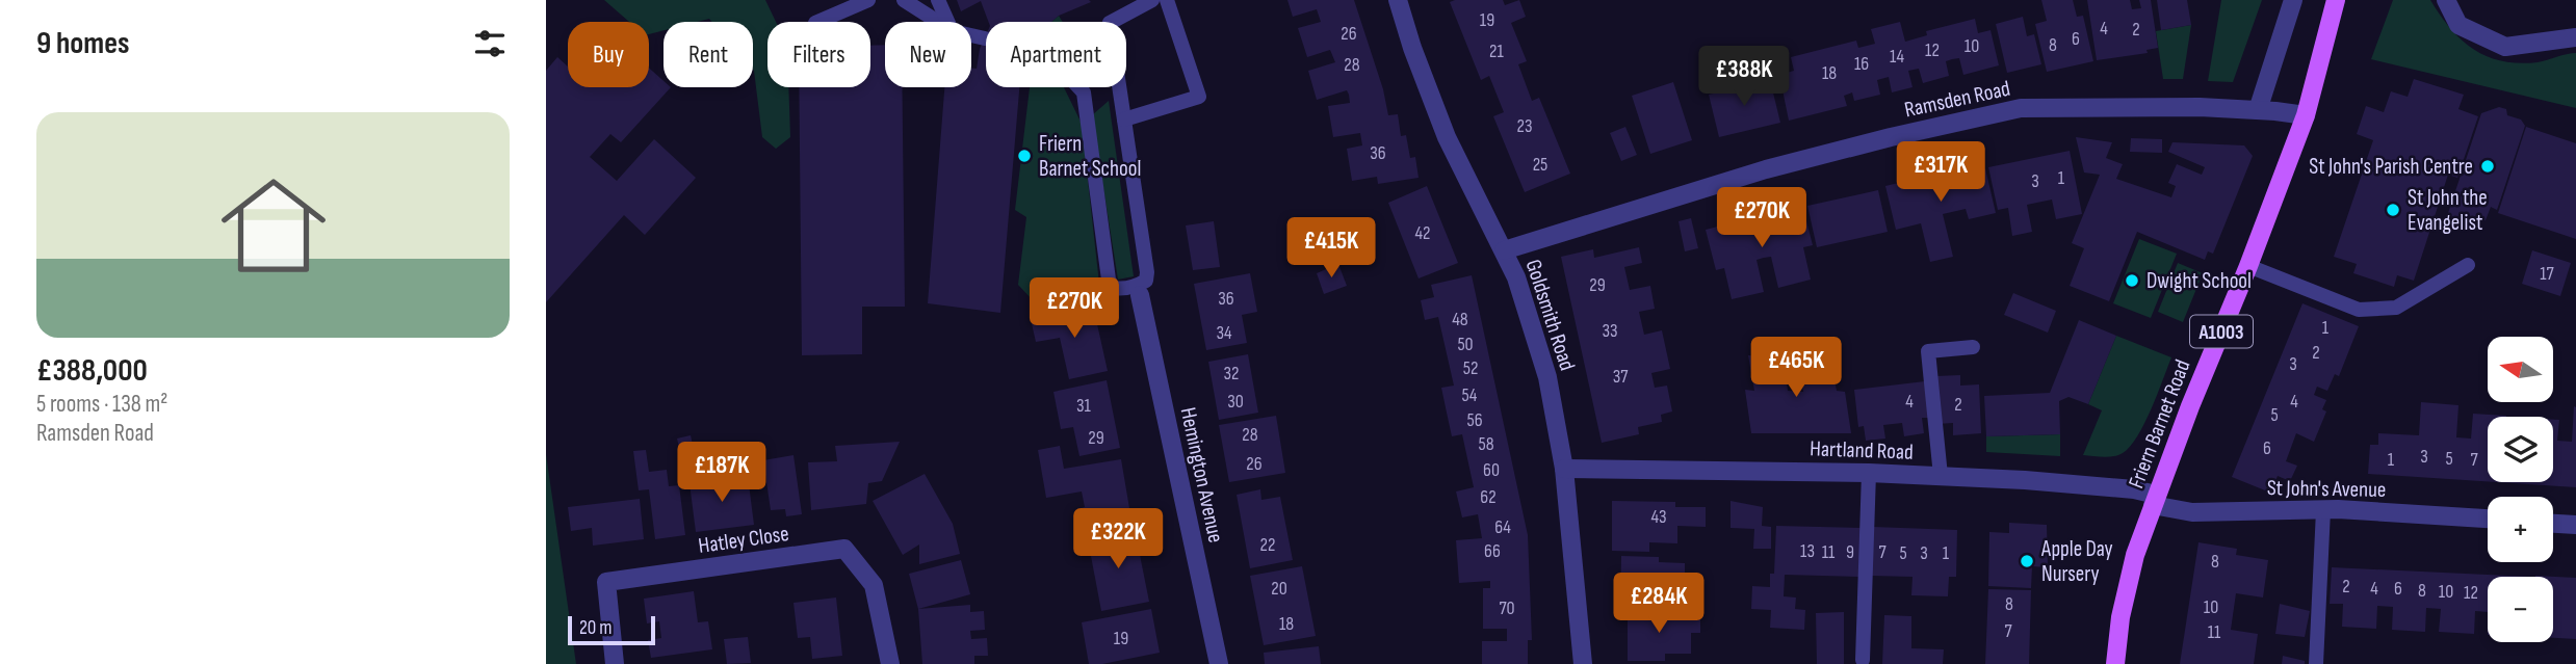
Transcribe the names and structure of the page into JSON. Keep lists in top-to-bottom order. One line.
{"streets":{"main road":["A1003","Friern Barnet Road"],"street":["Ramsden Road","Goldsmith Road","Hartland Road","Hemington Avenue","St John's Avenue","Hatley Close"]},"crossings":[["Ramsden Road","Goldsmith Road"],["Ramsden Road","Friern Barnet Road"],["Goldsmith Road","Hartland Road"],["Friern Barnet Road","Hartland Road"],["Friern Barnet Road","St John's Avenue"],["Hartland Road","St John's Avenue"]],"places":["Friern Barnet School","St John's Parish Centre","St John the Evangelist","Dwight School","Apple Day Nursery"],"house_numbers":["19","4","2","26","6","8","10","12","21","14","16","28","18","23","36","25","1","3","42","17","29","36","48","1","33","34","50","2","3","52","32","37","54","30","4","4","2","31","5","56","28","29","58","6","3","5","1","7","26","60","62","43","64","22","66","13","11","9","7","5","3","1","8","2","20","4","6","8","10","12","8","10","70","18","7","11","19"],"scale_bar":"20 m","north":"left","page":{"heading":"9 homes","chip":["Buy","Rent","Filters","New","Apartment"],"price":["£388K","£317K","£270K","£415K","£270K","£465K","£187K","£322K","£284K"],"list":[{"name":"£388,000","note":"5 rooms · 138 m² · Ramsden Road"}],"map_buttons":["+","−"],"scale":"20 m"}}
